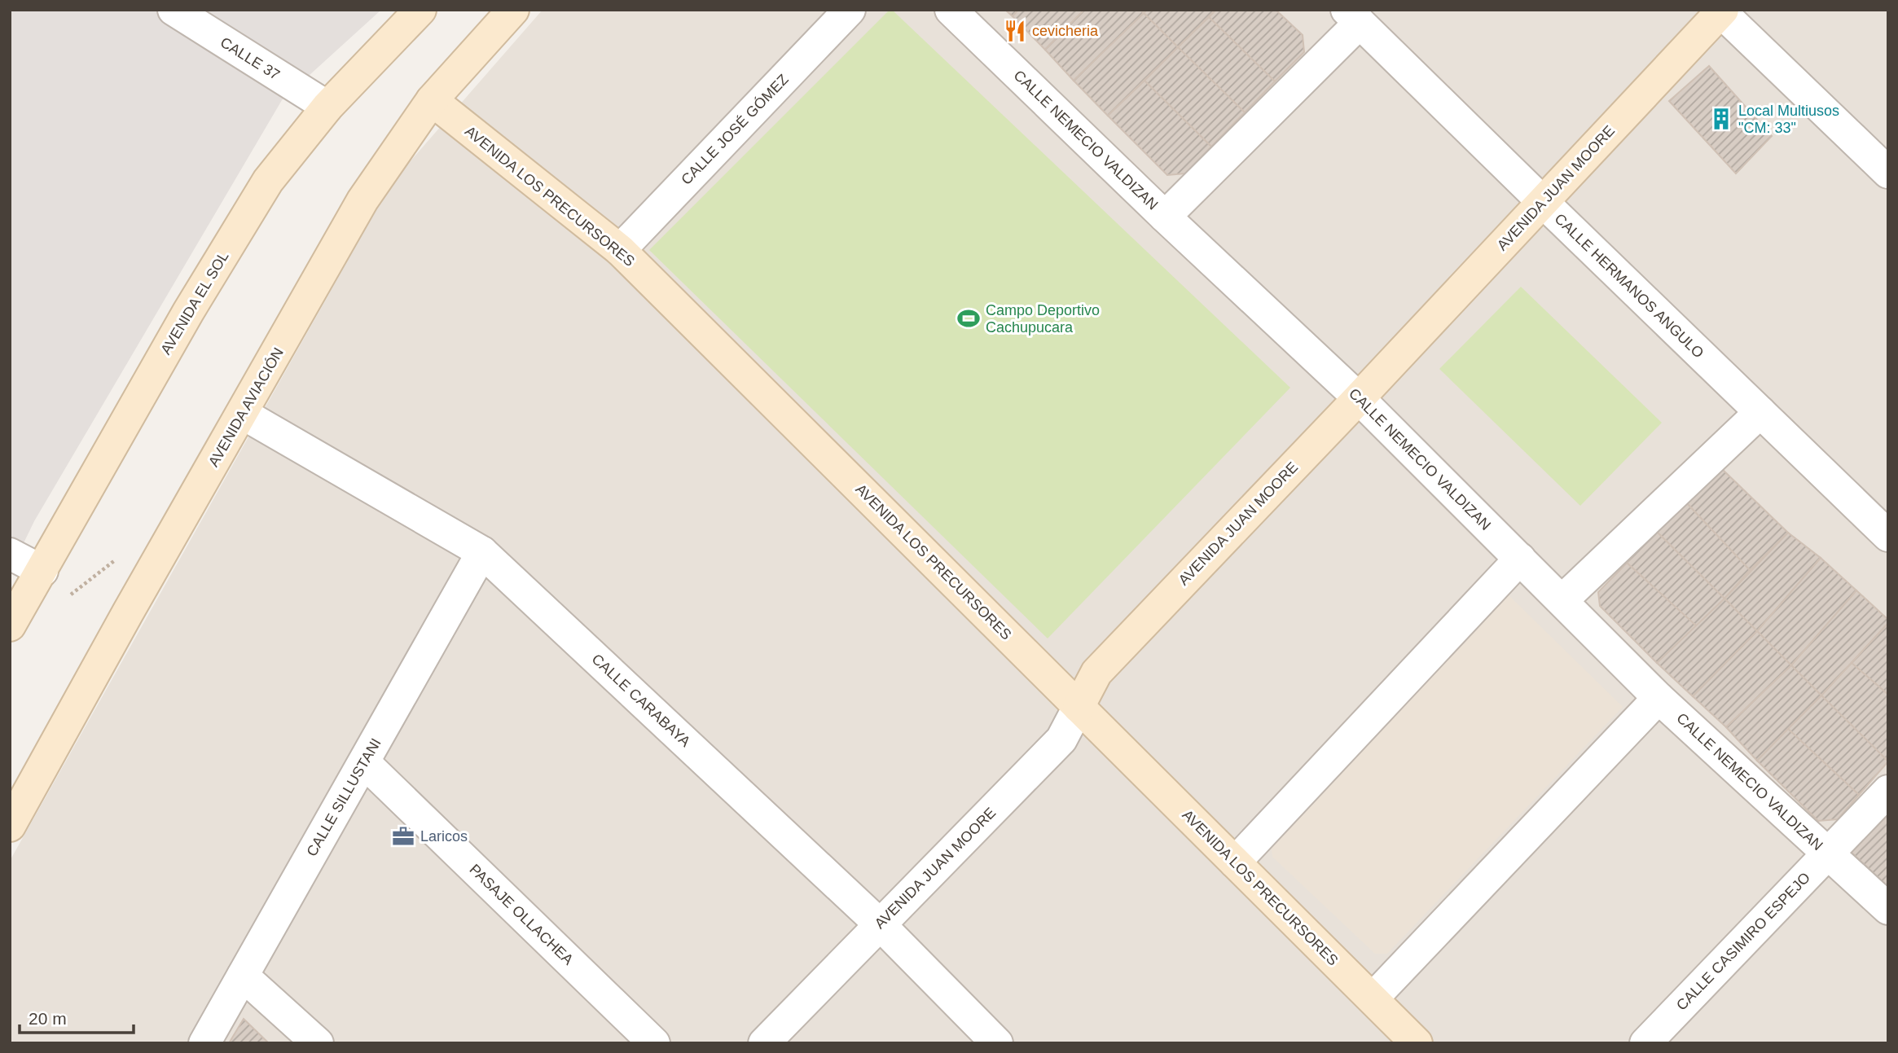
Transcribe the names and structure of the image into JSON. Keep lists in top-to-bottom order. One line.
{"streets":{"street":["CALLE 37","CALLE JOSÉ GÓMEZ","CALLE NEMECIO VALDIZAN","AVENIDA JUAN MOORE","AVENIDA LOS PRECURSORES","CALLE HERMANOS ANGULO","AVENIDA EL SOL","AVENIDA AVIACIÓN","CALLE CARABAYA","CALLE SILLUSTANI","PASAJE OLLACHEA","CALLE CASIMIRO ESPEJO"]},"crossings":[["CALLE 37","AVENIDA EL SOL"],["CALLE JOSÉ GÓMEZ","AVENIDA LOS PRECURSORES"],["CALLE NEMECIO VALDIZAN","AVENIDA JUAN MOORE"],["CALLE NEMECIO VALDIZAN","CALLE CASIMIRO ESPEJO"],["AVENIDA JUAN MOORE","AVENIDA LOS PRECURSORES"],["AVENIDA JUAN MOORE","CALLE HERMANOS ANGULO"],["AVENIDA JUAN MOORE","CALLE CARABAYA"],["AVENIDA LOS PRECURSORES","AVENIDA AVIACIÓN"],["AVENIDA AVIACIÓN","CALLE CARABAYA"],["CALLE CARABAYA","CALLE SILLUSTANI"],["CALLE SILLUSTANI","PASAJE OLLACHEA"]],"places":{"restaurant":["cevicheria"],"building":["Local Multiusos \"CM: 33\""],"sports":["Campo Deportivo Cachupucara"],"office":["Laricos"]},"scale_bar":"20 m"}
